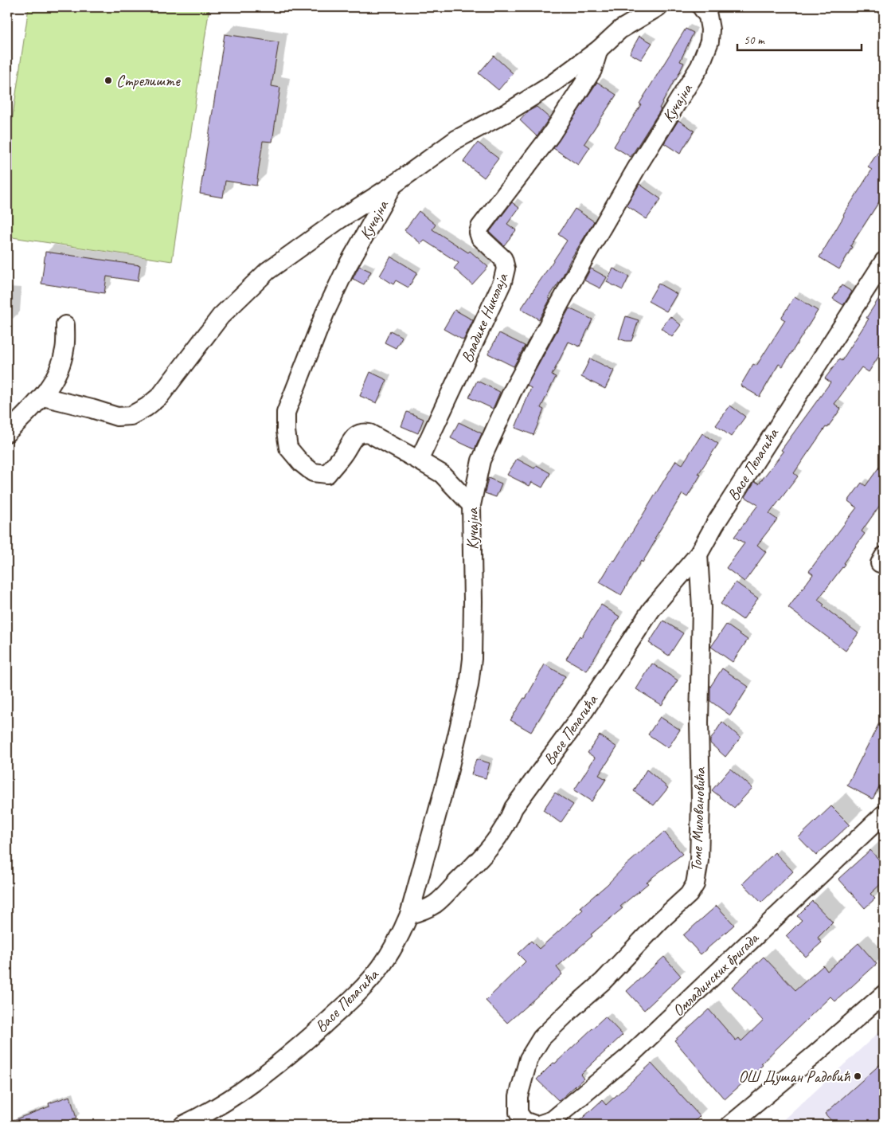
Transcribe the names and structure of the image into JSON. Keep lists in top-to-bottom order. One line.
{"streets":{"street":["Кучајна","Владике Николаја","Васе Пелагића","Томе Миловановића","Омладинских бригада"]},"crossings":[["Кучајна","Владике Николаја"],["Кучајна","Васе Пелагића"],["Васе Пелагића","Томе Миловановића"]],"places":["Стрелиште","ОШ Душан Радовић"],"scale_bar":"50 m"}
